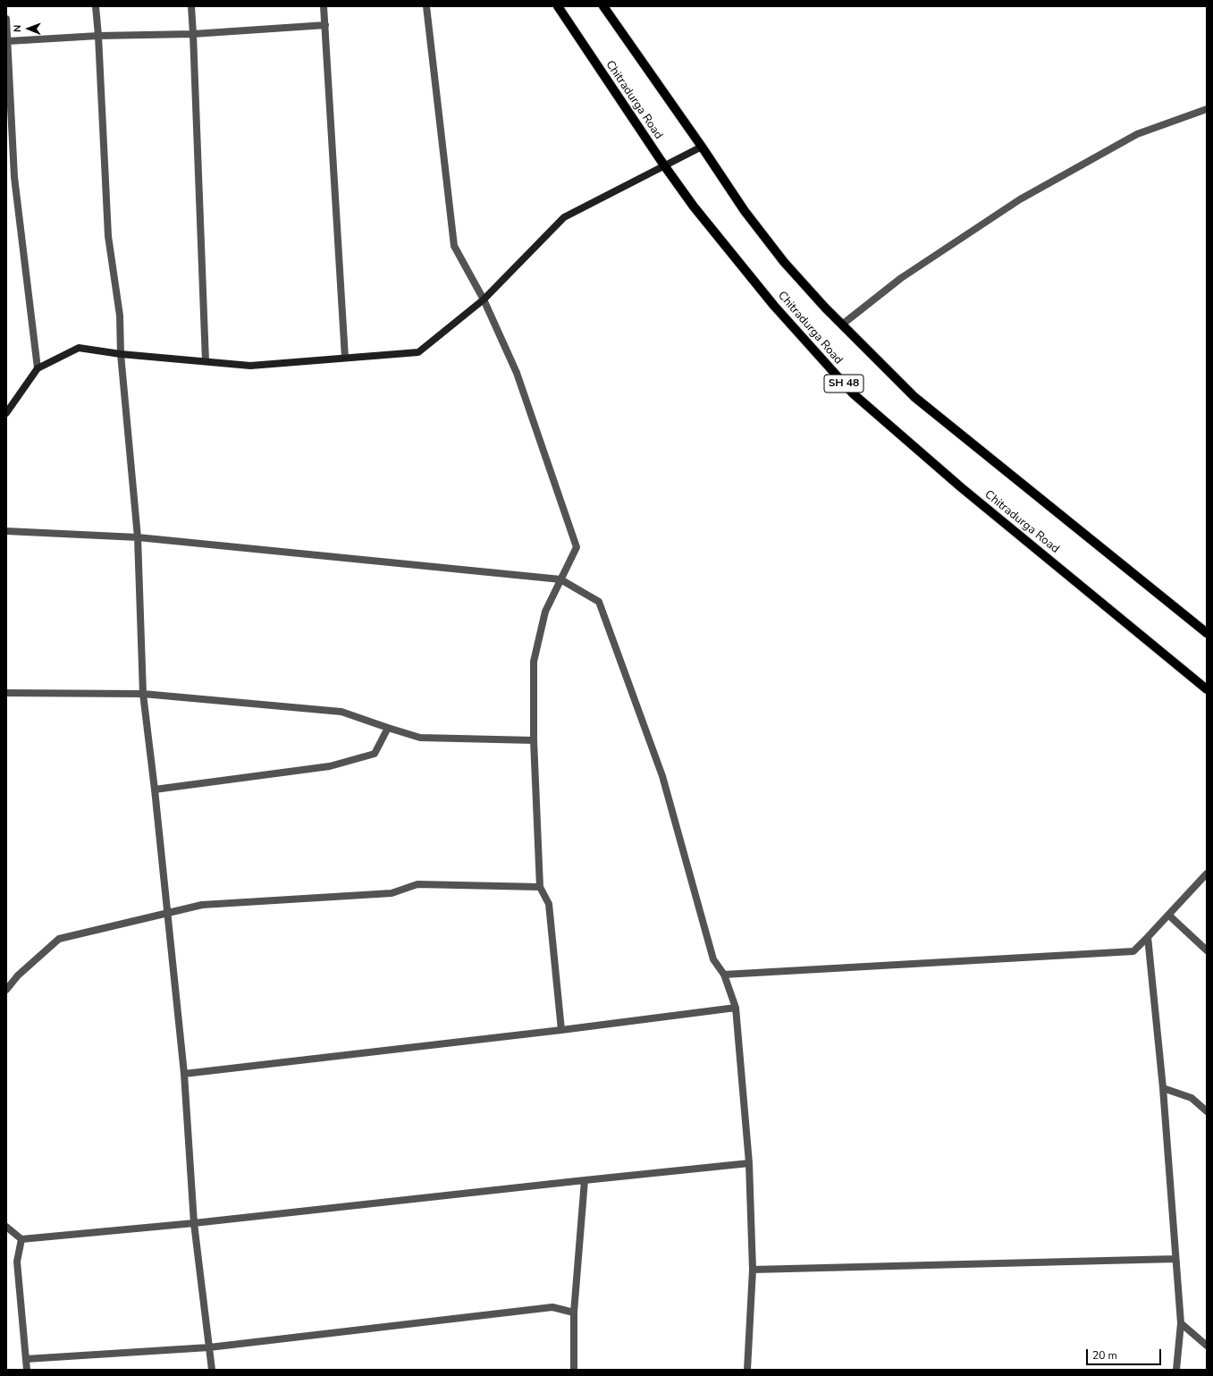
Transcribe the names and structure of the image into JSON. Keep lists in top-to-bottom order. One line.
{"streets":{"main road":["Chitradurga Road","SH 48"]},"scale_bar":"20 m","north":"left"}
